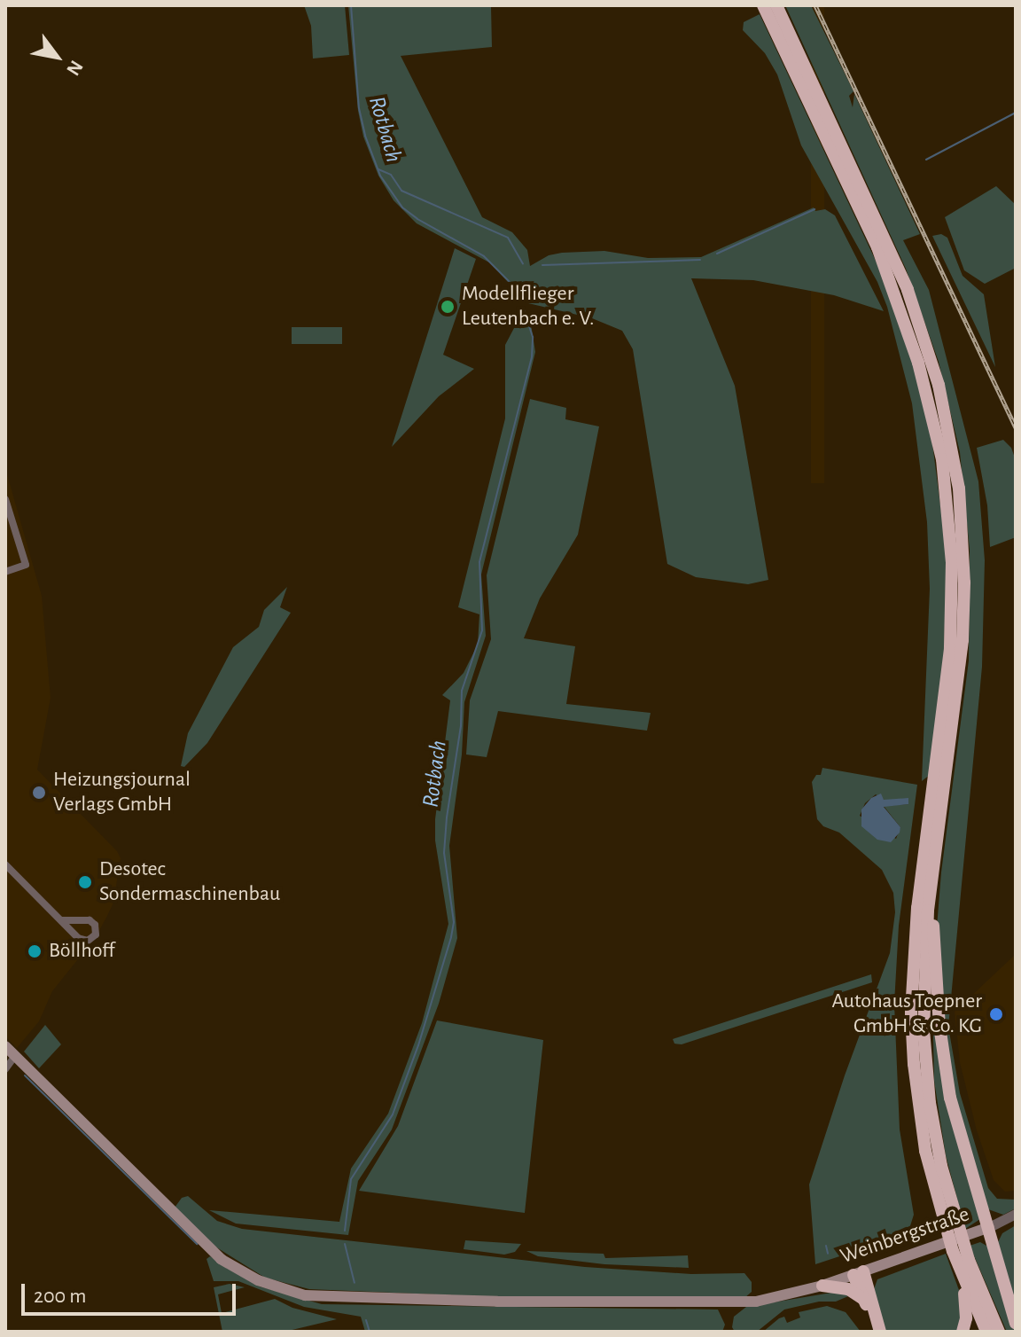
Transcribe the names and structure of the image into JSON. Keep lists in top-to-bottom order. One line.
{"streets":{"main road":["Weinbergstraße"]},"water":["Rotbach"],"places":["Modellflieger Leutenbach e. V.","Heizungsjournal Verlags GmbH","Desotec Sondermaschinenbau","Böllhoff","Autohaus Toepner GmbH & Co. KG"],"scale_bar":"200 m","north":"bottom right"}
